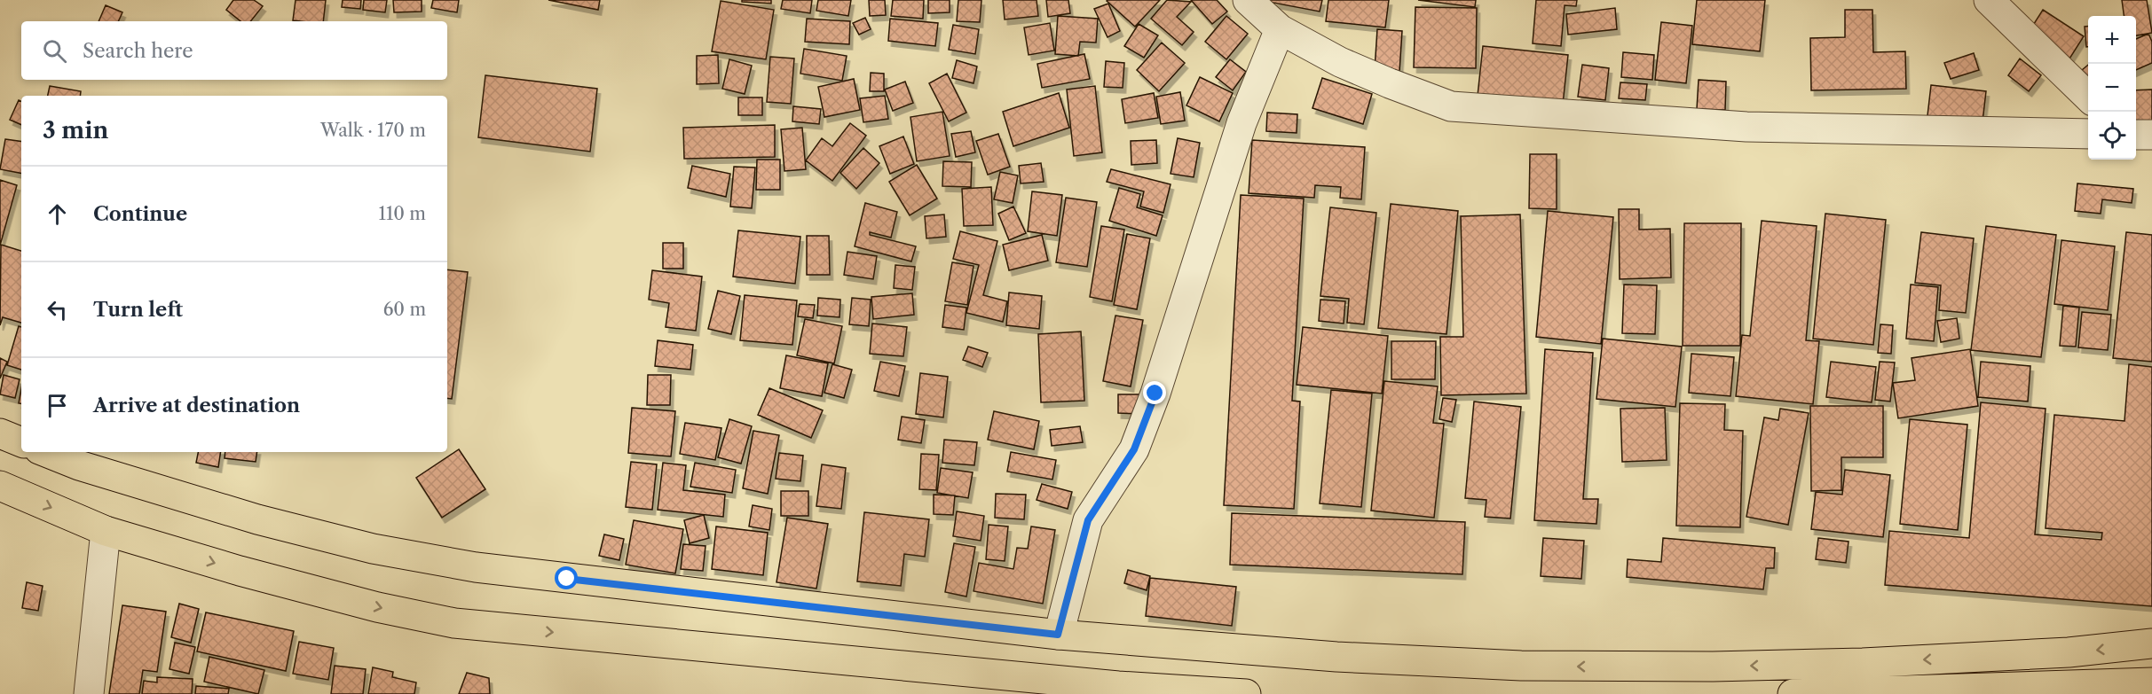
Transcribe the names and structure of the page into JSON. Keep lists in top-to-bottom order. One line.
{"page":{"map_buttons":["+","−"],"search":"Search here","heading":["3 min","Walk · 170 m"],"list":[["Continue","110 m"],["Turn left","60 m"],"Arrive at destination"]}}
